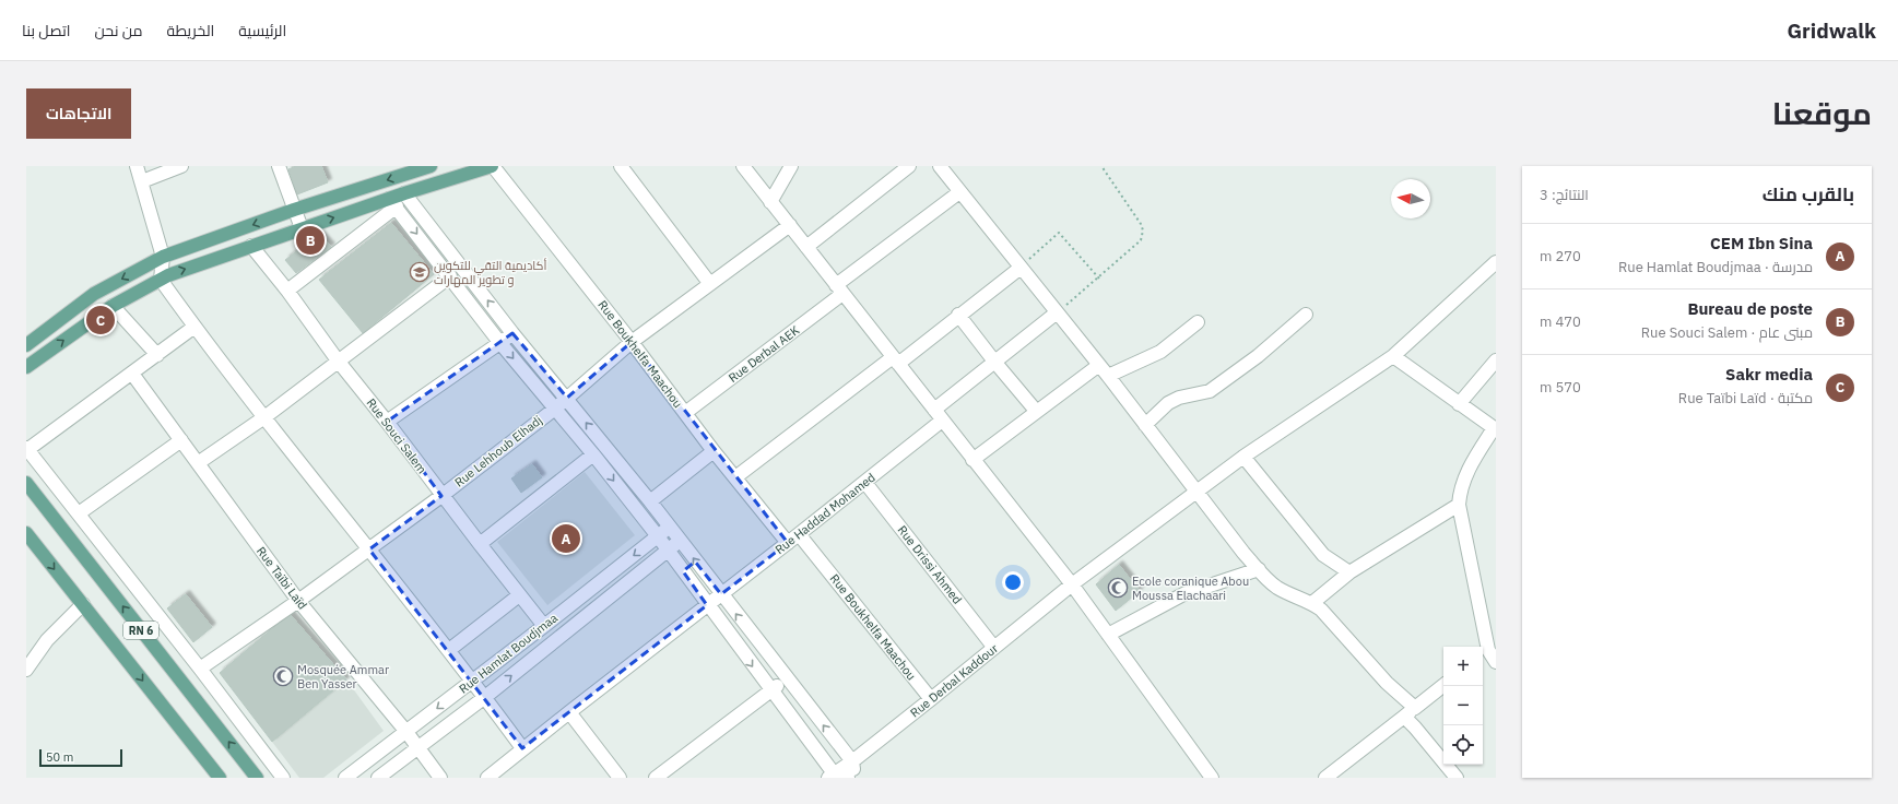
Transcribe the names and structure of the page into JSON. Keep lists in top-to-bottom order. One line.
{"streets":{"main road":["RN 6"],"street":["Rue Boukhelfa Maachou","Rue Derbal AEK","Rue Souci Salem","Rue Lehhoub Elhadj","Rue Haddad Mohamed","Rue Drissi Ahmed","Rue Taïbi Laïd","Rue Hamlat Boudjmaa","Rue Derbal Kaddour"]},"crossings":[["Rue Boukhelfa Maachou","Rue Derbal AEK"],["Rue Boukhelfa Maachou","Rue Lehhoub Elhadj"],["Rue Boukhelfa Maachou","Rue Haddad Mohamed"],["Rue Boukhelfa Maachou","Rue Derbal Kaddour"],["Rue Souci Salem","Rue Lehhoub Elhadj"],["Rue Souci Salem","Rue Hamlat Boudjmaa"],["Rue Lehhoub Elhadj","Rue Taïbi Laïd"],["Rue Haddad Mohamed","Rue Drissi Ahmed"],["Rue Drissi Ahmed","Rue Derbal Kaddour"],["Rue Taïbi Laïd","Rue Hamlat Boudjmaa"]],"places":{"school or university":["أكاديمية التقي للتكوين و تطوير المهارات"],"mosque":["Ecole coranique Abou Moussa Elachaari","Mosquée Ammar Ben Yasser"]},"scale_bar":"50 m","north":"left","page":{"header":"Gridwalk","nav":["الرئيسية","الخريطة","من نحن","اتصل بنا"],"title":"موقعنا","buttons":"الاتجاهات","heading":["بالقرب منك","النتائج: 3"],"list":[{"mark":"A","name":"CEM Ibn Sina","note":"مدرسة · Rue Hamlat Boudjmaa","value":"270 m"},{"mark":"B","name":"Bureau de poste","note":"مبنى عام · Rue Souci Salem","value":"470 m"},{"mark":"C","name":"Sakr media","note":"مكتبة · Rue Taïbi Laïd","value":"570 m"}],"pins":["B","C","A"],"map_buttons":["+","−"],"scale":"50 m"}}
